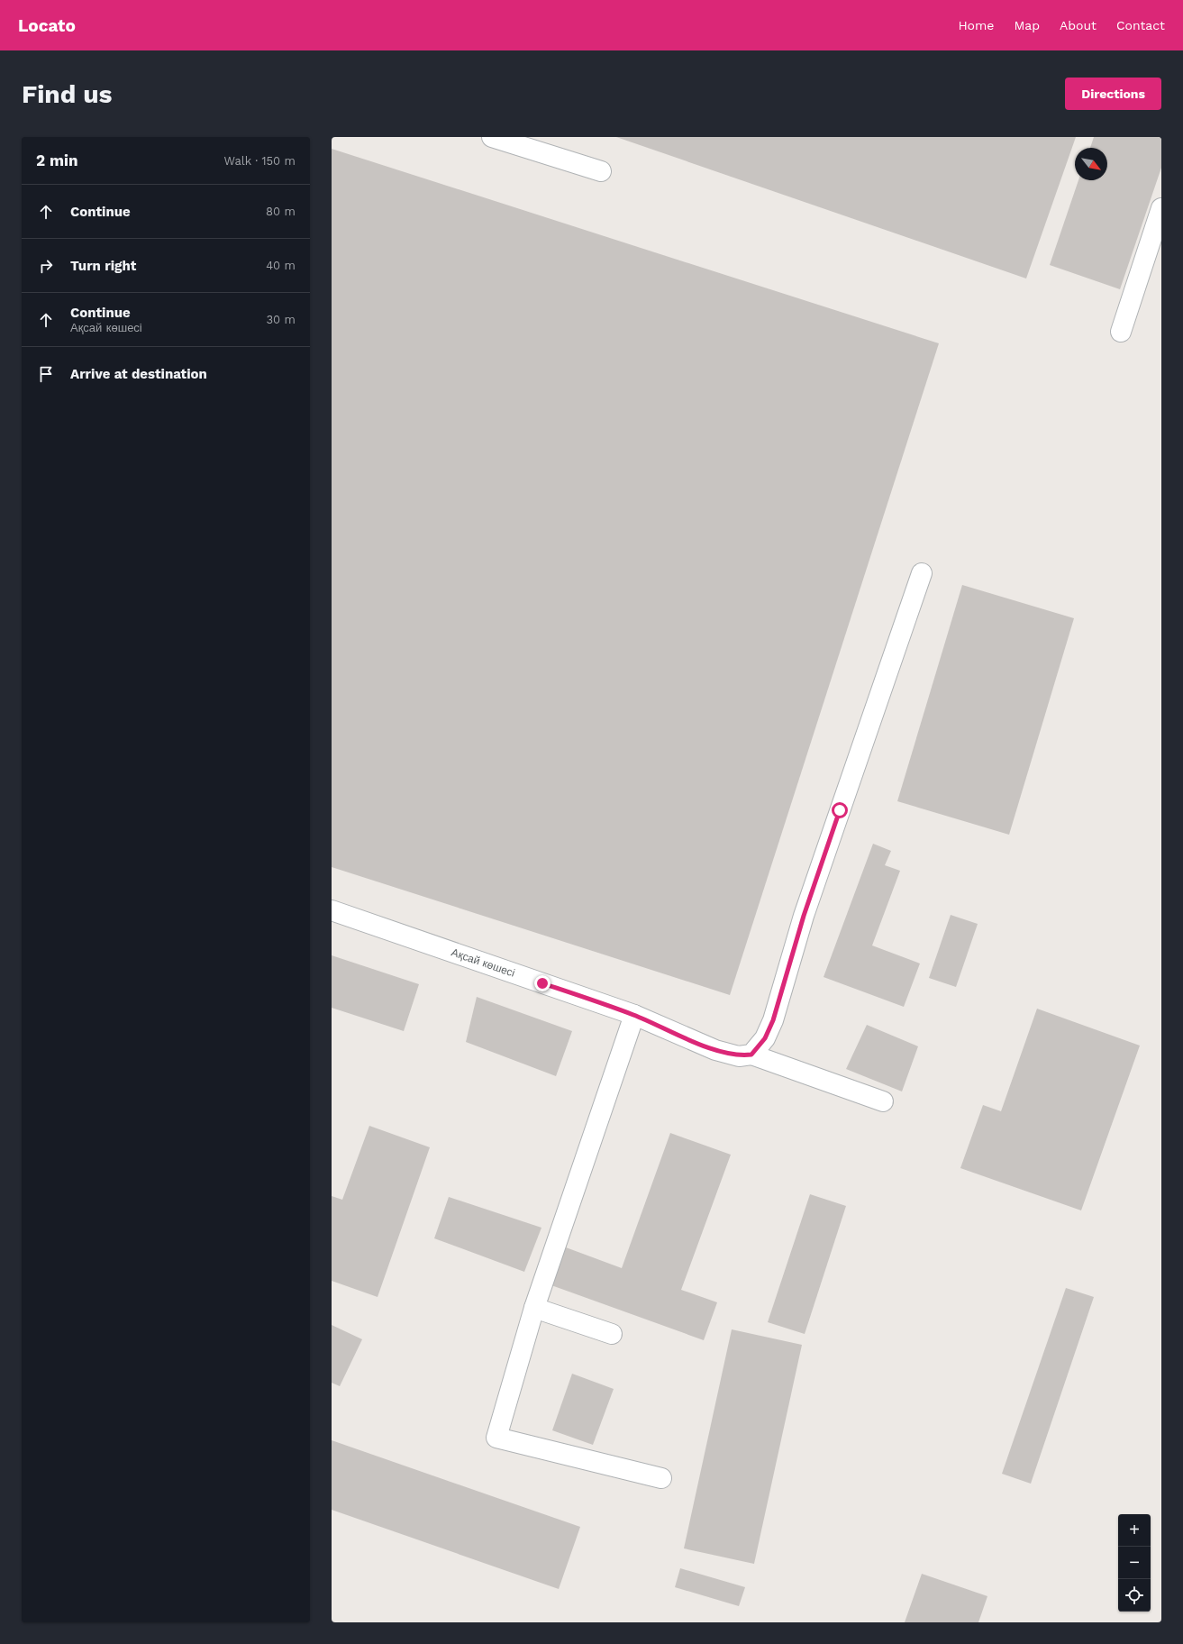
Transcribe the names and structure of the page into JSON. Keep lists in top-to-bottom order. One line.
{"streets":{"lane":["Ақсай көшесі"]},"north":"bottom right","page":{"header":"Locato","nav":["Home","Map","About","Contact"],"buttons":"Directions","title":"Find us","heading":["2 min","Walk · 150 m"],"list":[["Continue","80 m"],["Turn right","40 m"],["Continue","Ақсай көшесі","30 m"],"Arrive at destination"],"map_buttons":["+","−"]}}
